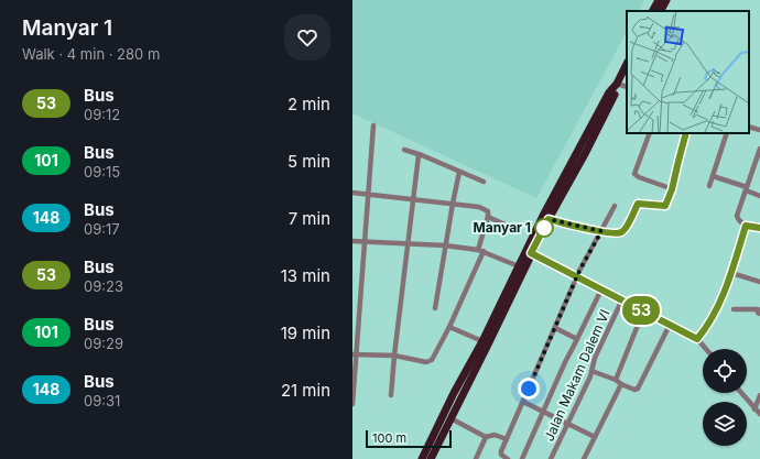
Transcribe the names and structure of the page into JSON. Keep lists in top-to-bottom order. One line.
{"streets":{"street":["Jalan Makam Dalem VI"]},"places":["Manyar 1"],"lines":["bus line 53"],"scale_bar":"100 m","page":{"heading":["Manyar 1","Walk · 4 min · 280 m"],"on_map":"53","list":[{"mark":"53","name":"Bus","note":"09:12","value":"2 min"},{"mark":"101","name":"Bus","note":"09:15","value":"5 min"},{"mark":"148","name":"Bus","note":"09:17","value":"7 min"},{"mark":"53","name":"Bus","note":"09:23","value":"13 min"},{"mark":"101","name":"Bus","note":"09:29","value":"19 min"},{"mark":"148","name":"Bus","note":"09:31","value":"21 min"}],"scale":"100 m"}}
